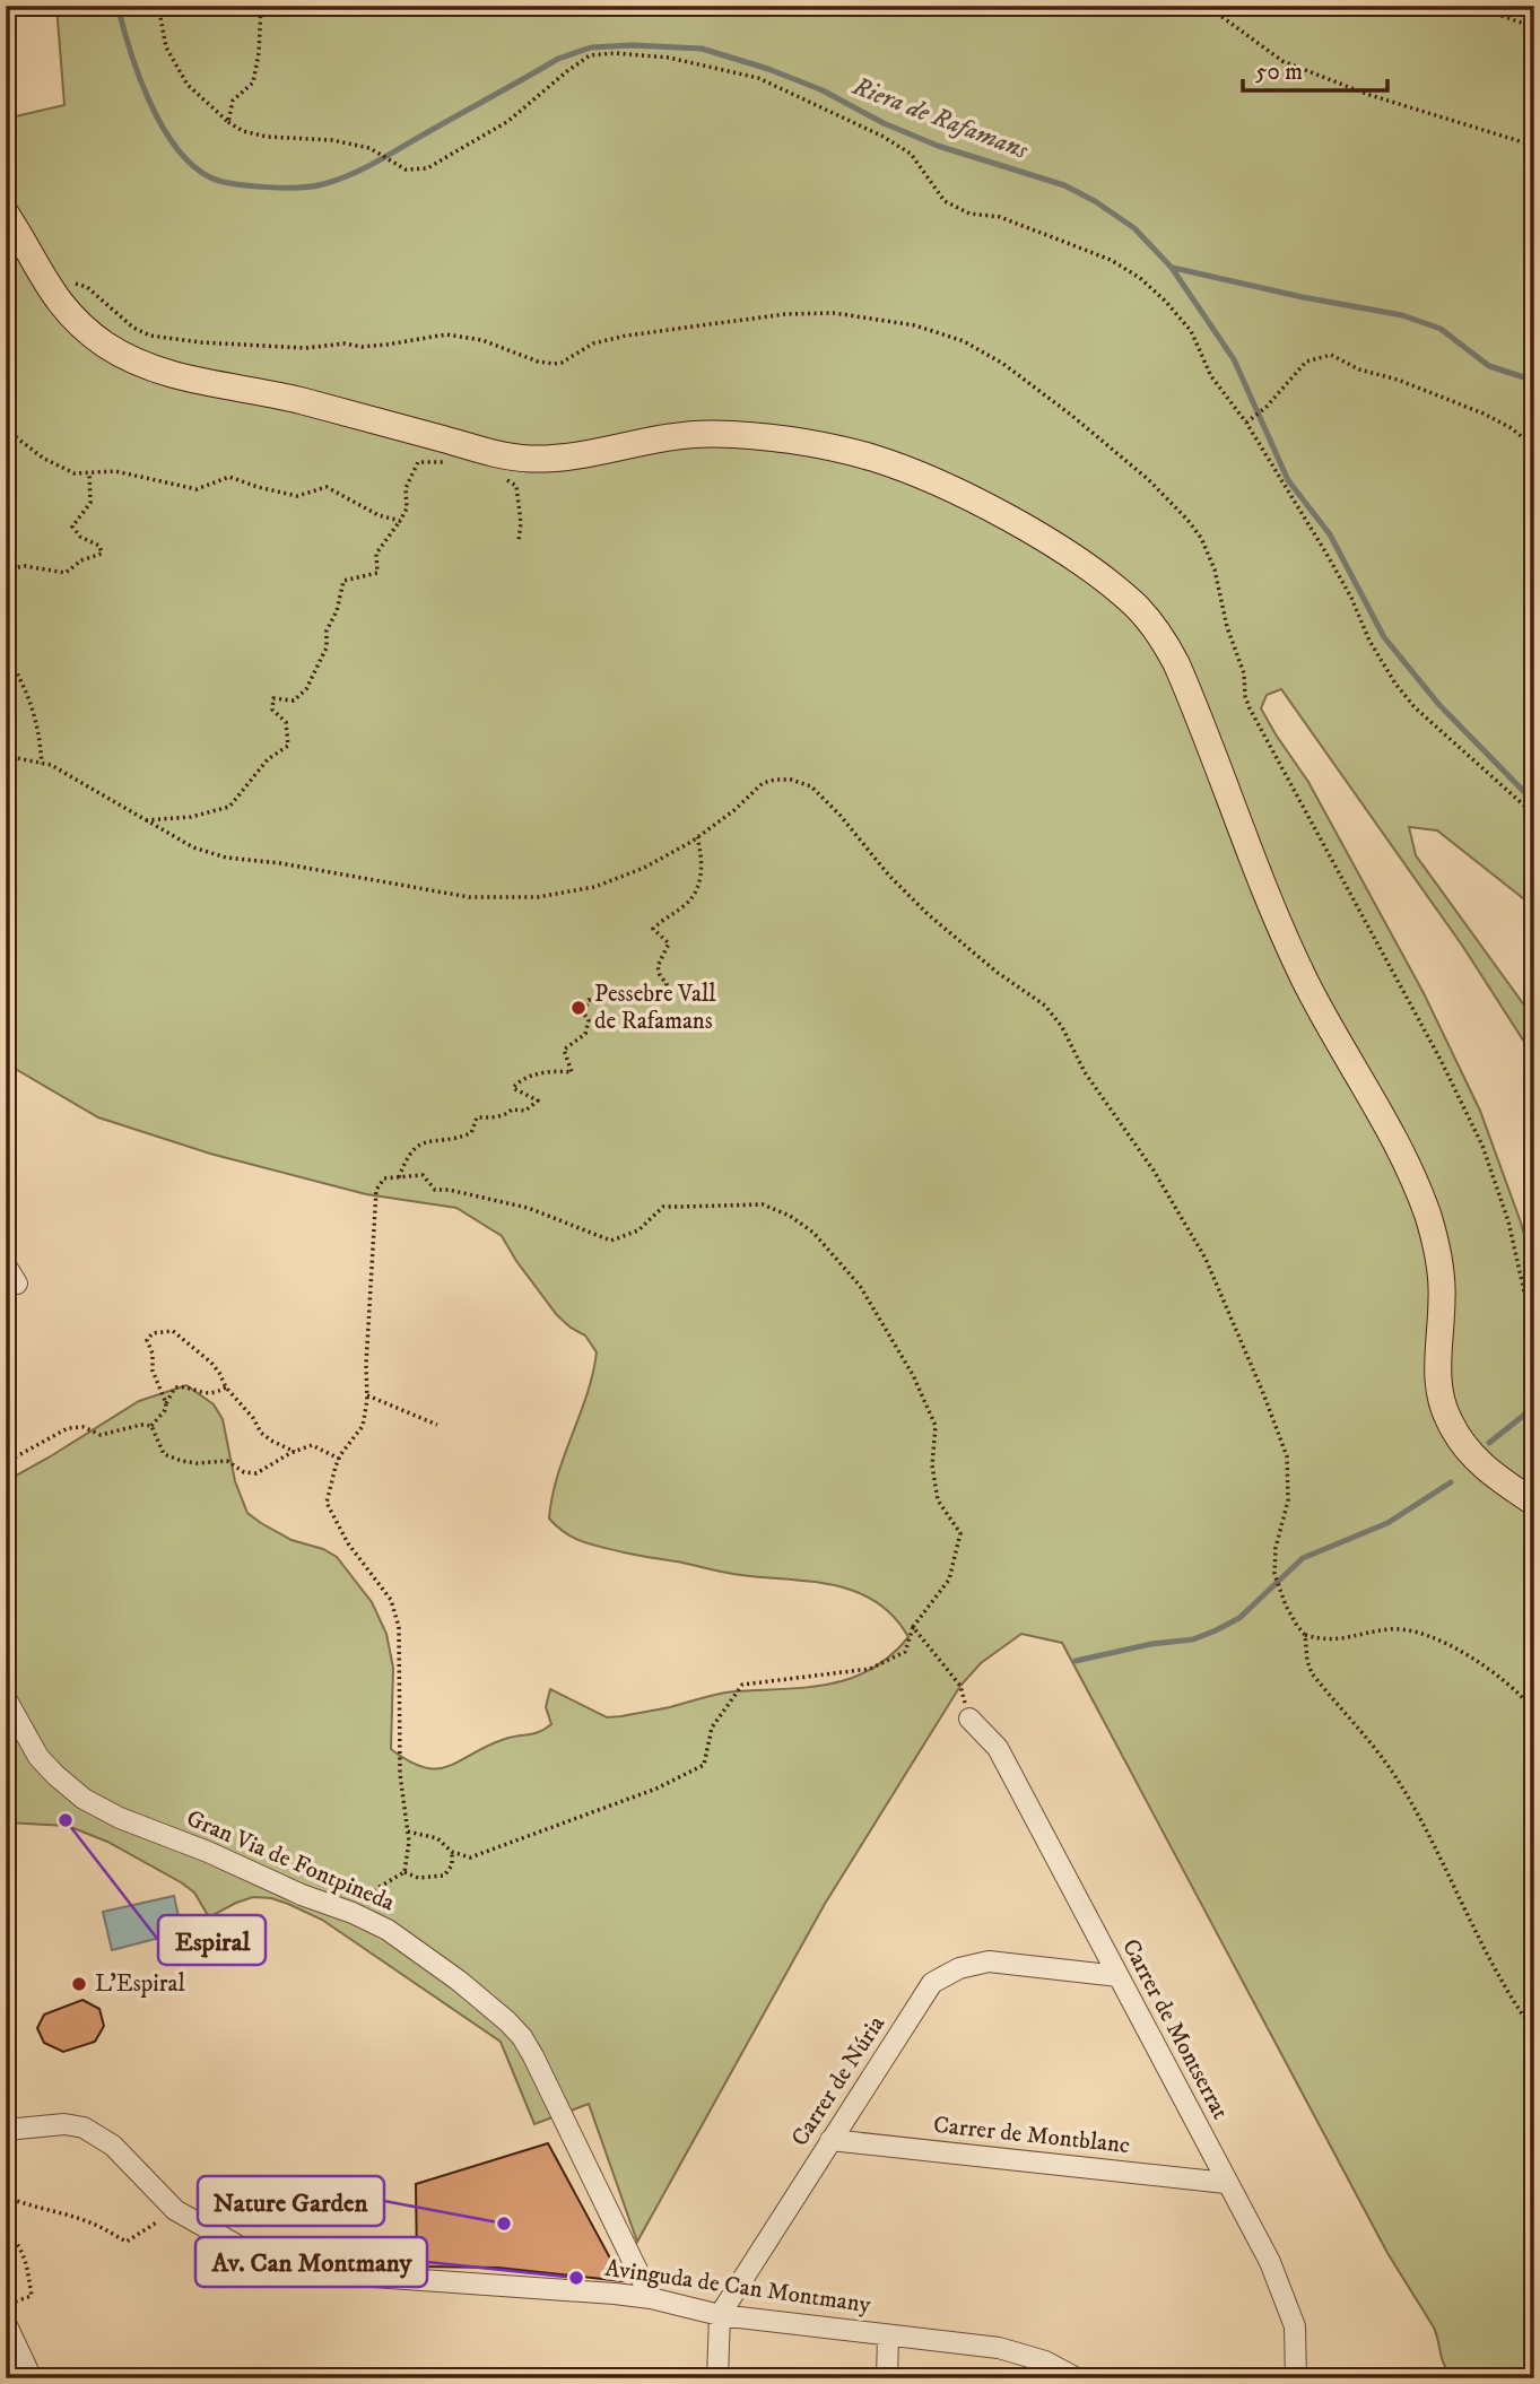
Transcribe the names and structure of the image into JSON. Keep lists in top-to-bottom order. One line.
{"streets":{"street":["Gran Via de Fontpineda","Carrer de Montserrat","Carrer de Núria","Carrer de Montblanc","Avinguda de Can Montmany"]},"crossings":[["Gran Via de Fontpineda","Avinguda de Can Montmany"],["Carrer de Montserrat","Carrer de Núria"],["Carrer de Montserrat","Carrer de Montblanc"],["Carrer de Núria","Carrer de Montblanc"],["Carrer de Núria","Avinguda de Can Montmany"]],"water":["Riera de Rafamans"],"places":["Pessebre Vall de Rafamans","Espiral","L'Espiral","Nature Garden","Av. Can Montmany"],"scale_bar":"50 m"}
